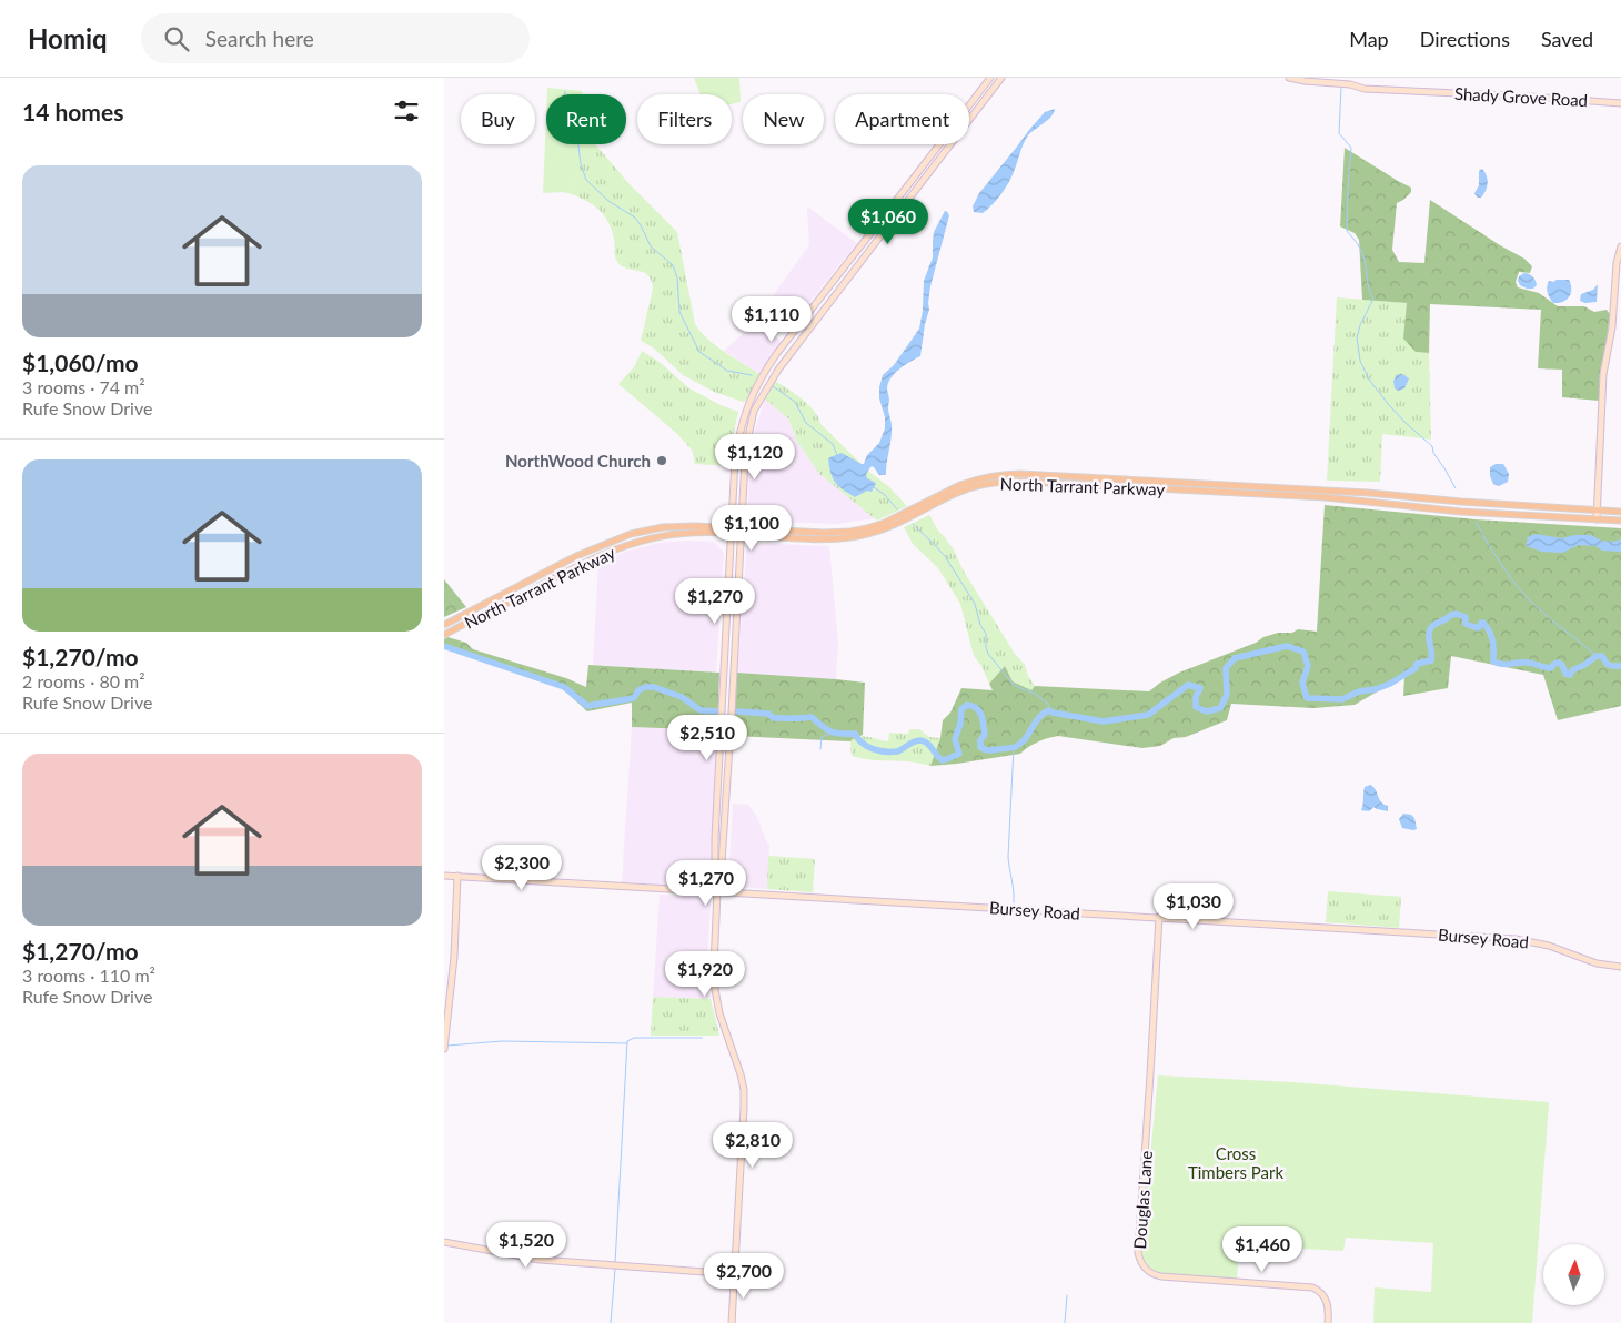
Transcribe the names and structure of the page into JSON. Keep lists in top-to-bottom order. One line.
{"streets":{"main road":["Shady Grove Road","North Tarrant Parkway","Bursey Road","Douglas Lane"]},"crossings":[["Bursey Road","Douglas Lane"]],"parks":["Cross Timbers Park"],"places":["NorthWood Church"],"north":"top","page":{"header":"Homiq","search":"Search here","nav":["Map","Directions","Saved"],"heading":"14 homes","chip":["Buy","Rent","Filters","New","Apartment"],"list":[{"name":"$1,060/mo","note":"3 rooms · 74 m² · Rufe Snow Drive"},{"name":"$1,270/mo","note":"2 rooms · 80 m² · Rufe Snow Drive"},{"name":"$1,270/mo","note":"3 rooms · 110 m² · Rufe Snow Drive"}],"price":["$1,060","$1,110","$1,120","$1,100","$1,270","$2,510","$2,300","$1,270","$1,030","$1,920","$2,810","$1,520","$1,460","$2,700"]}}
